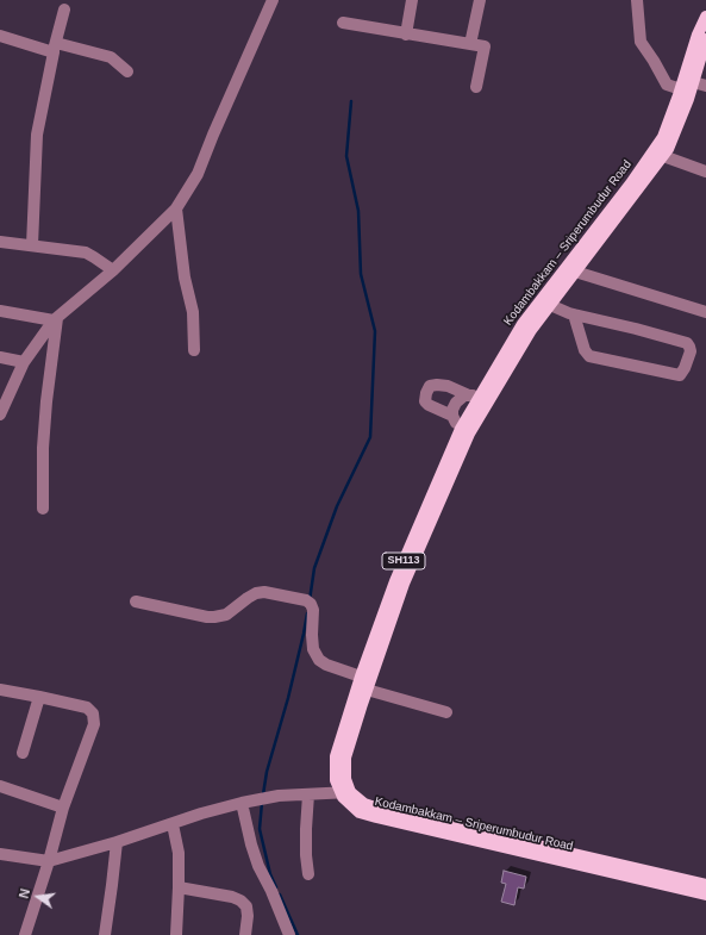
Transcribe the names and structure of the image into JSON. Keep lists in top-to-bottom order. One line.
{"streets":{"main road":["Kodambakkam – Sriperumbudur Road","SH113"]},"north":"left"}
